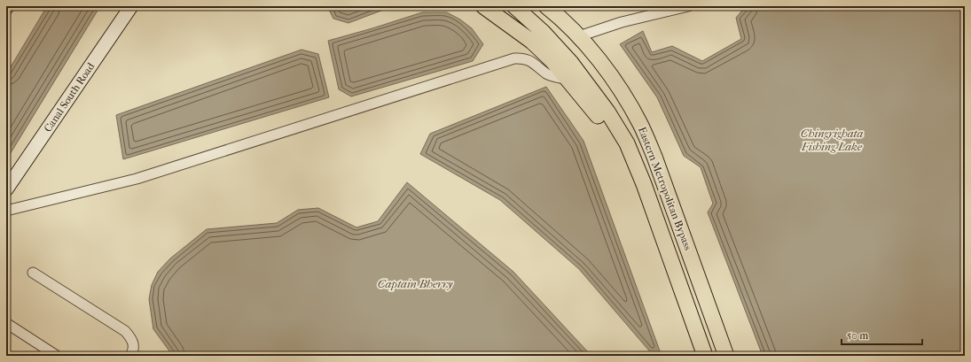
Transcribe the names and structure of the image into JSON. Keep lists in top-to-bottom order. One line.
{"streets":{"main road":["Eastern Metropolitan Bypass"],"street":["Canal South Road"]},"water":["Chingrighata Fishing Lake","Captain Bherry"],"scale_bar":"50 m"}
